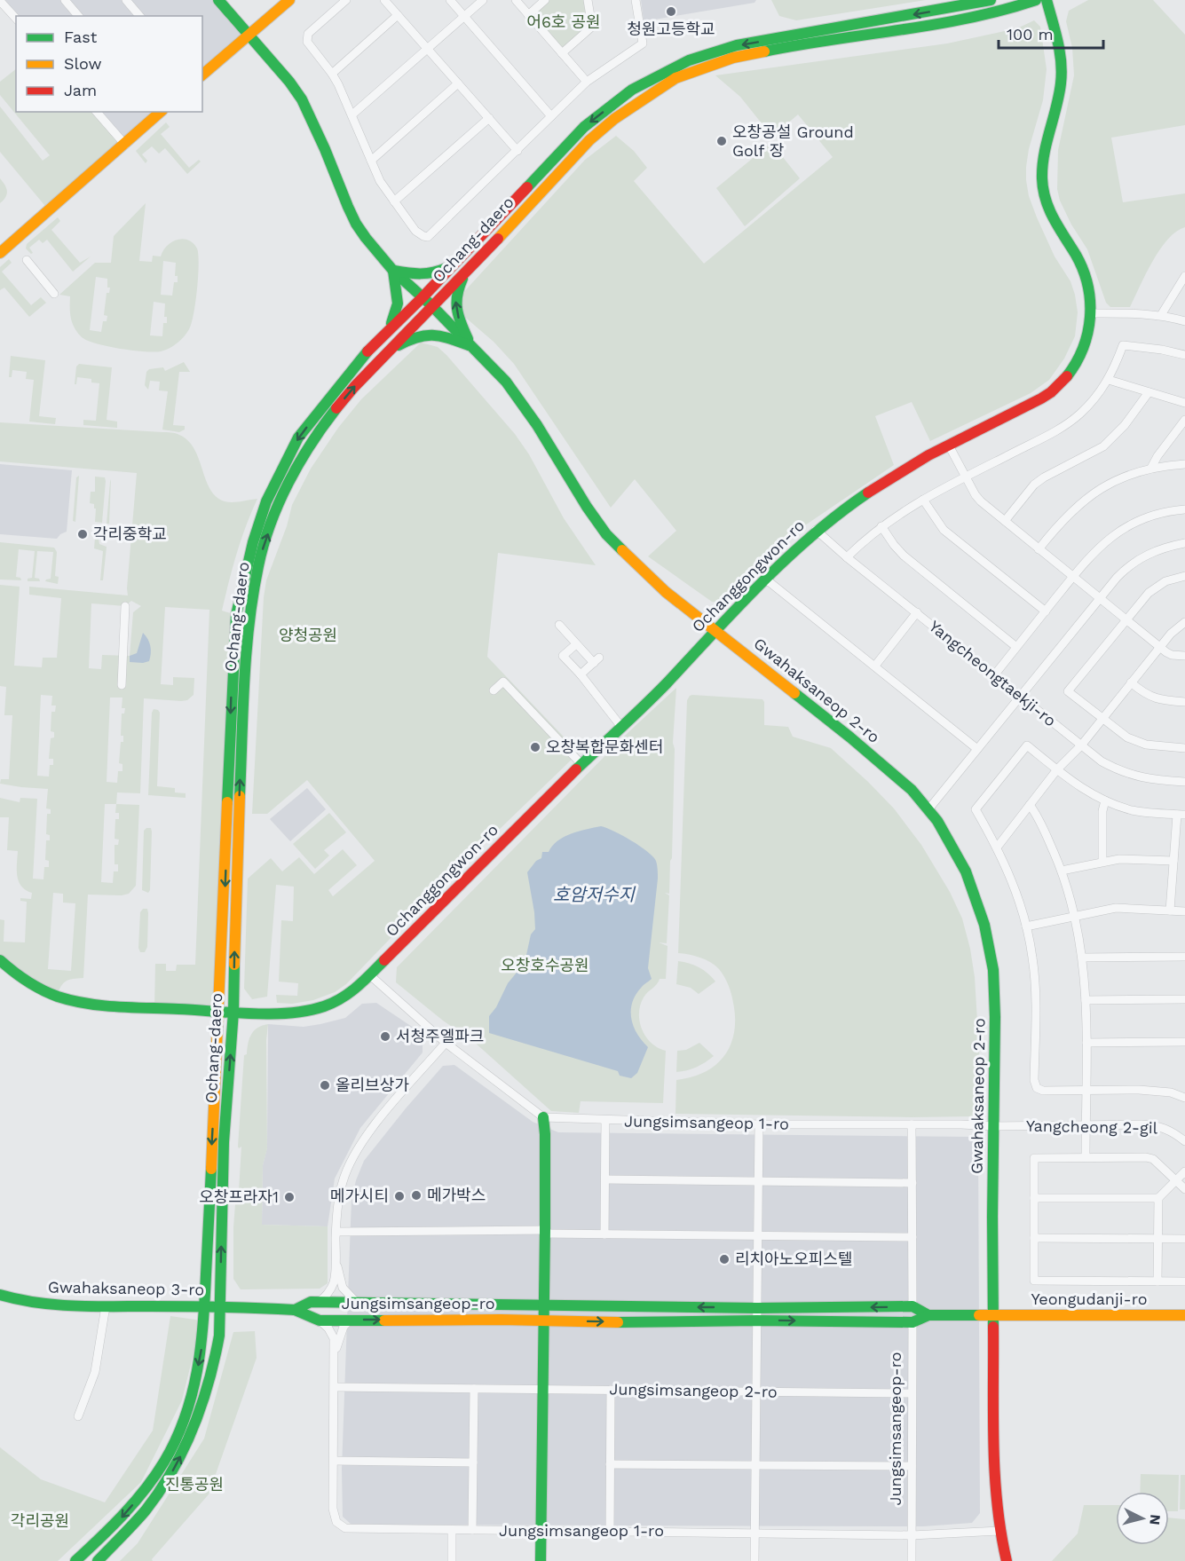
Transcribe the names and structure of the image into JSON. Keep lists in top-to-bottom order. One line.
{"streets":{"street":["Ochang-daero","Ochanggongwon-ro","Yangcheongtaekji-ro","Gwahaksaneop 2-ro","Jungsimsangeop 1-ro","Yangcheong 2-gil","Gwahaksaneop 3-ro","Yeongudanji-ro","Jungsimsangeop-ro","Jungsimsangeop 2-ro"]},"crossings":[["Ochang-daero","Ochanggongwon-ro"],["Ochang-daero","Gwahaksaneop 2-ro"],["Ochang-daero","Gwahaksaneop 3-ro"],["Ochang-daero","Jungsimsangeop-ro"],["Ochanggongwon-ro","Yangcheongtaekji-ro"],["Ochanggongwon-ro","Gwahaksaneop 2-ro"],["Gwahaksaneop 2-ro","Jungsimsangeop 1-ro"],["Gwahaksaneop 2-ro","Yangcheong 2-gil"],["Gwahaksaneop 2-ro","Yeongudanji-ro"],["Gwahaksaneop 2-ro","Jungsimsangeop-ro"],["Jungsimsangeop 1-ro","Yangcheong 2-gil"],["Jungsimsangeop 1-ro","Jungsimsangeop-ro"],["Jungsimsangeop 1-ro","Jungsimsangeop 2-ro"],["Gwahaksaneop 3-ro","Jungsimsangeop-ro"],["Yeongudanji-ro","Jungsimsangeop-ro"],["Jungsimsangeop-ro","Jungsimsangeop 2-ro"]],"water":["호암저수지"],"parks":["어6호 공원","양청공원","오창호수공원","진통공원","각리공원"],"places":["청원고등학교","오창공설 Ground Golf 장","각리중학교","오창복합문화센터","서청주엘파크","올리브상가","메가박스","메가시티","오창프라자1","리치아노오피스텔"],"legend":["Fast","Slow","Jam"],"scale_bar":"100 m","north":"right"}
